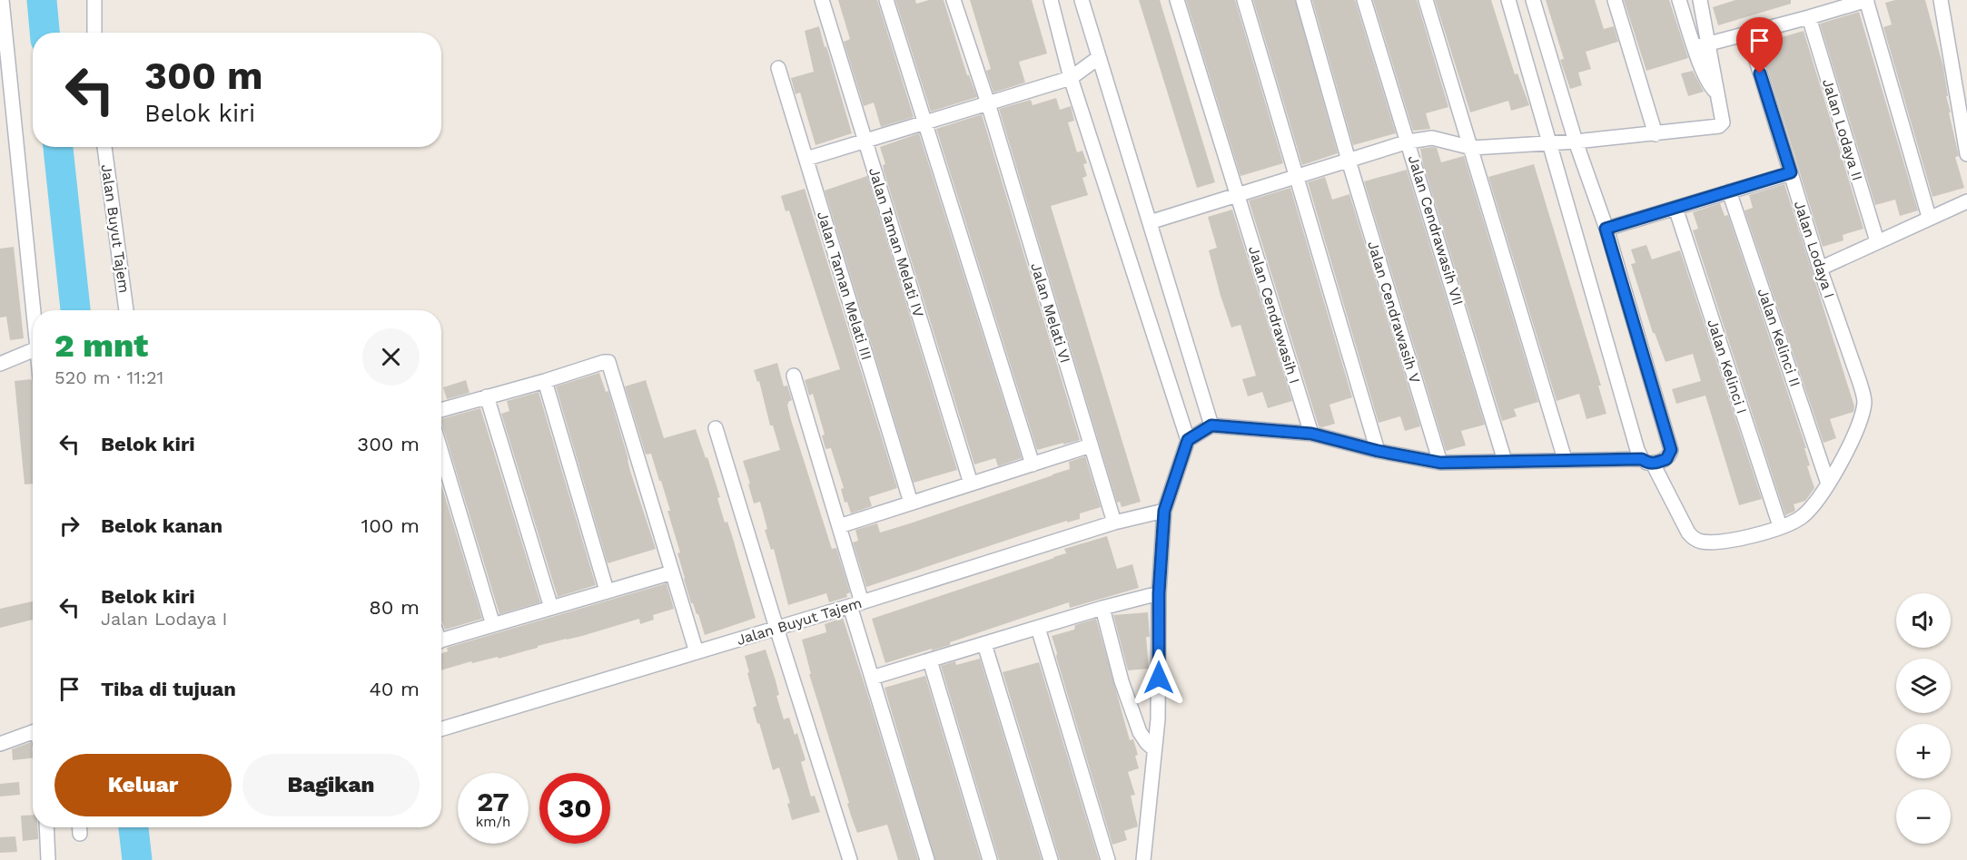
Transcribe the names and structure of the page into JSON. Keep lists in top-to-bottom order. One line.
{"streets":{"street":["Jalan Lodaya II","Jalan Buyut Tajem","Jalan Cendrawasih VII","Jalan Taman Melati IV","Jalan Lodaya I","Jalan Taman Melati III","Jalan Cendrawasih V","Jalan Melati VI","Jalan Cendrawasih I","Jalan Kelinci II","Jalan Kelinci I"]},"crossings":[["Jalan Buyut Tajem","Jalan Melati VI"],["Jalan Lodaya I","Jalan Kelinci II"]],"page":{"turn":["300 m","Belok kiri"],"heading":["2 mnt","520 m · 11:21"],"list":[{"name":"Belok kiri","value":"300 m"},{"name":"Belok kanan","value":"100 m"},{"name":"Belok kiri","note":"Jalan Lodaya I","value":"80 m"},{"name":"Tiba di tujuan","value":"40 m"}],"map_buttons":["+","−"],"buttons":["Keluar","Bagikan"],"speed":"27 km/h","limit":"30"}}
